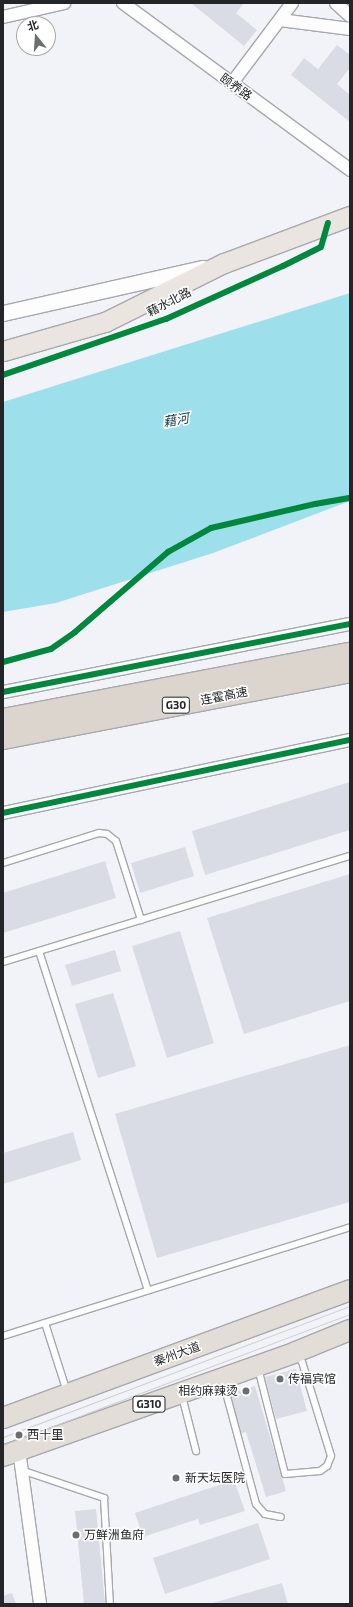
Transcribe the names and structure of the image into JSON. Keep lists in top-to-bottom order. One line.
{"streets":{"highway":["连霍高速","G30","秦州大道","G310"],"main road":["藉水北路"],"street":["颐养路"]},"water":["藉河"],"places":["传福宾馆","相约麻辣烫","西十里","新天坛医院","万鲜洲鱼府"],"north":"top"}
